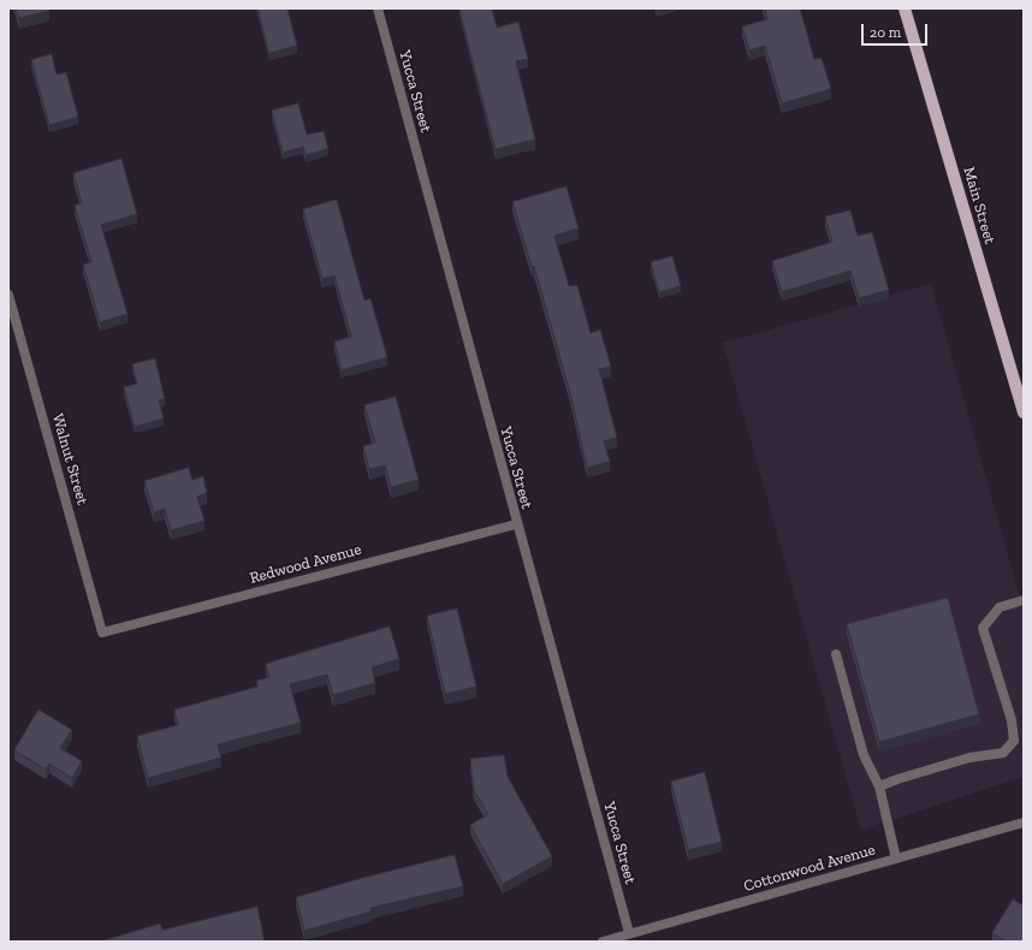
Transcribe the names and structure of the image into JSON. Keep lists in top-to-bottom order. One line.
{"streets":{"main road":["Main Street"],"street":["Yucca Street","Walnut Street","Redwood Avenue","Cottonwood Avenue"]},"crossings":[["Yucca Street","Redwood Avenue"],["Yucca Street","Cottonwood Avenue"],["Walnut Street","Redwood Avenue"]],"scale_bar":"20 m"}
